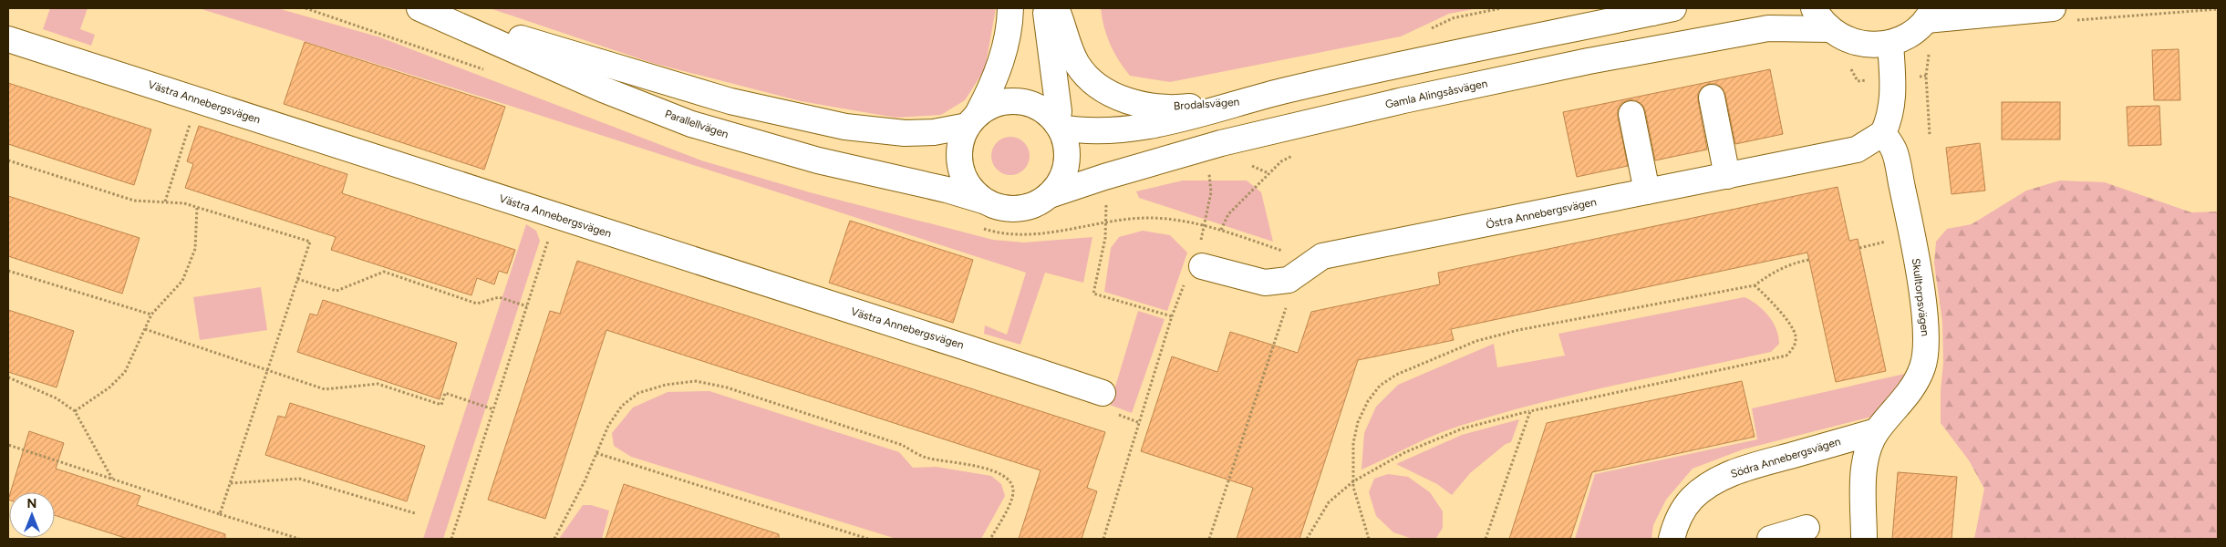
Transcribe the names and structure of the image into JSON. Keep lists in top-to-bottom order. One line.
{"streets":{"street":["Gamla Alingsåsvägen","Västra Annebergsvägen","Brodalsvägen","Parallellvägen","Östra Annebergsvägen","Skulltorpsvägen","Södra Annebergsvägen"]},"crossings":[["Gamla Alingsåsvägen","Parallellvägen"],["Östra Annebergsvägen","Skulltorpsvägen"],["Skulltorpsvägen","Södra Annebergsvägen"]],"north":"top"}
